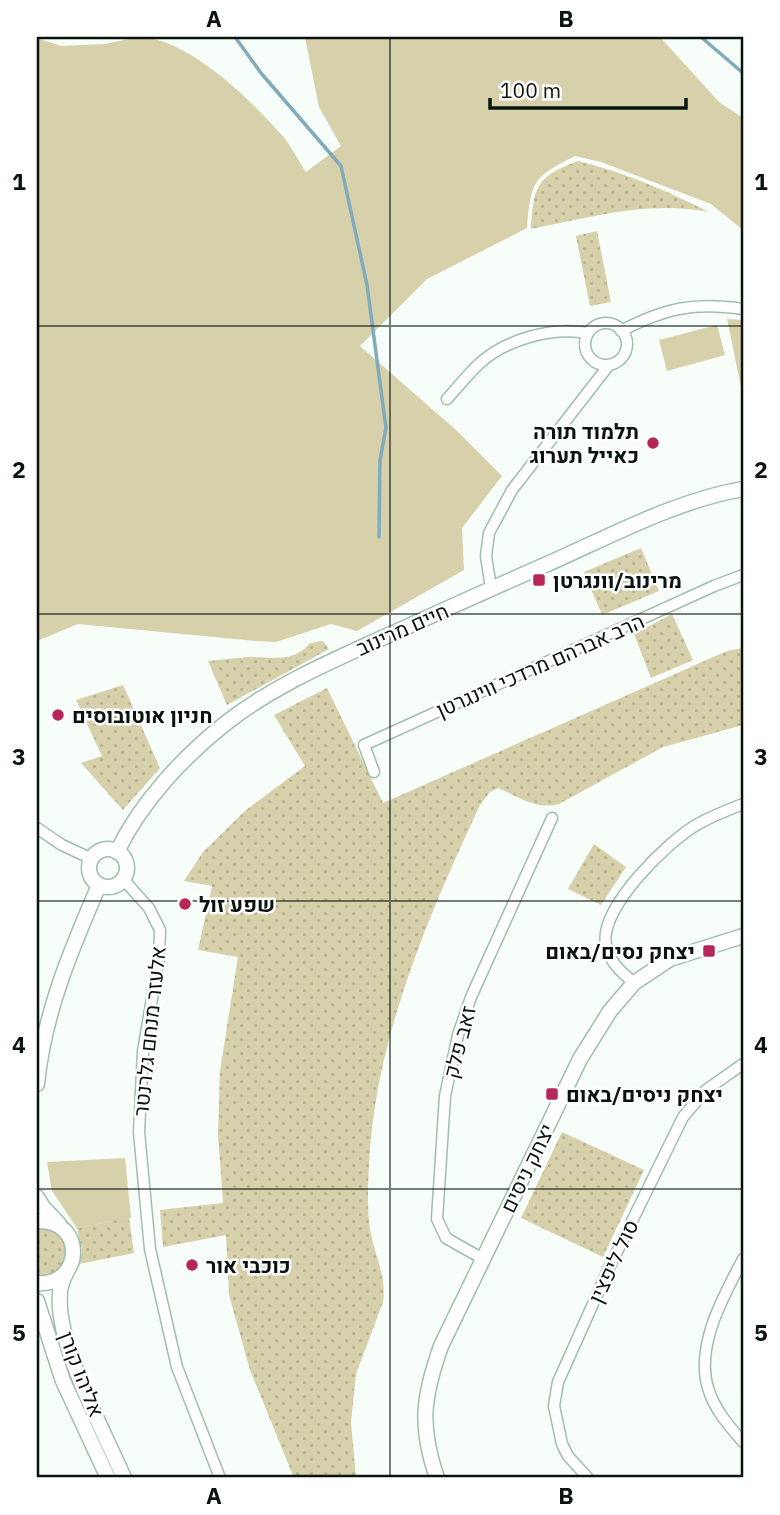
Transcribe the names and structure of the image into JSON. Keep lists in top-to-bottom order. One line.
{"streets":{"street":["חיים מרינוב","הרב אברהם מרדכי ווינגרטן","אלעזר מנחם גלרנטר","זאב פלק","יצחק ניסים","סול ליפצין","אליהו קורן"]},"crossings":[["חיים מרינוב","אלעזר מנחם גלרנטר"],["זאב פלק","יצחק ניסים"]],"places":{"other":["תלמוד תורה כאייל תערוג","חניון אוטובוסים","שפע זול","כוכבי אור"],"transit":["מרינוב/וונגרטן","יצחק נסים/באום","יצחק ניסים/באום"]},"scale_bar":"100 m","grid":{"columns":["A","B"],"rows":["1","2","3","4","5"]}}
